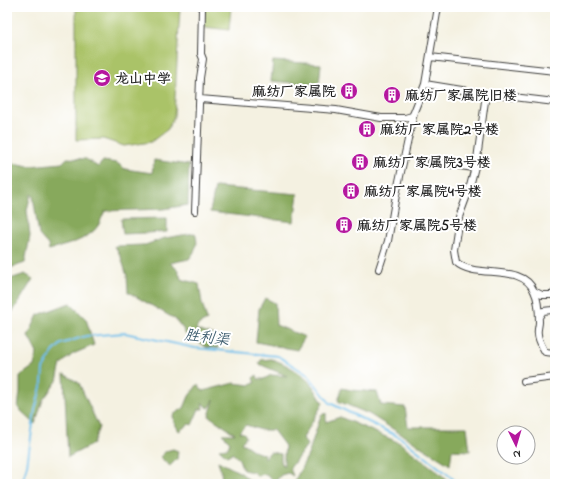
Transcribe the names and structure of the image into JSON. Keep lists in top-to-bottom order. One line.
{"water":["胜利渠"],"places":{"school or university":["龙山中学"],"building":["麻纺厂家属院","麻纺厂家属院旧楼","麻纺厂家属院2号楼","麻纺厂家属院3号楼","麻纺厂家属院4号楼","麻纺厂家属院5号楼"]},"north":"bottom"}
